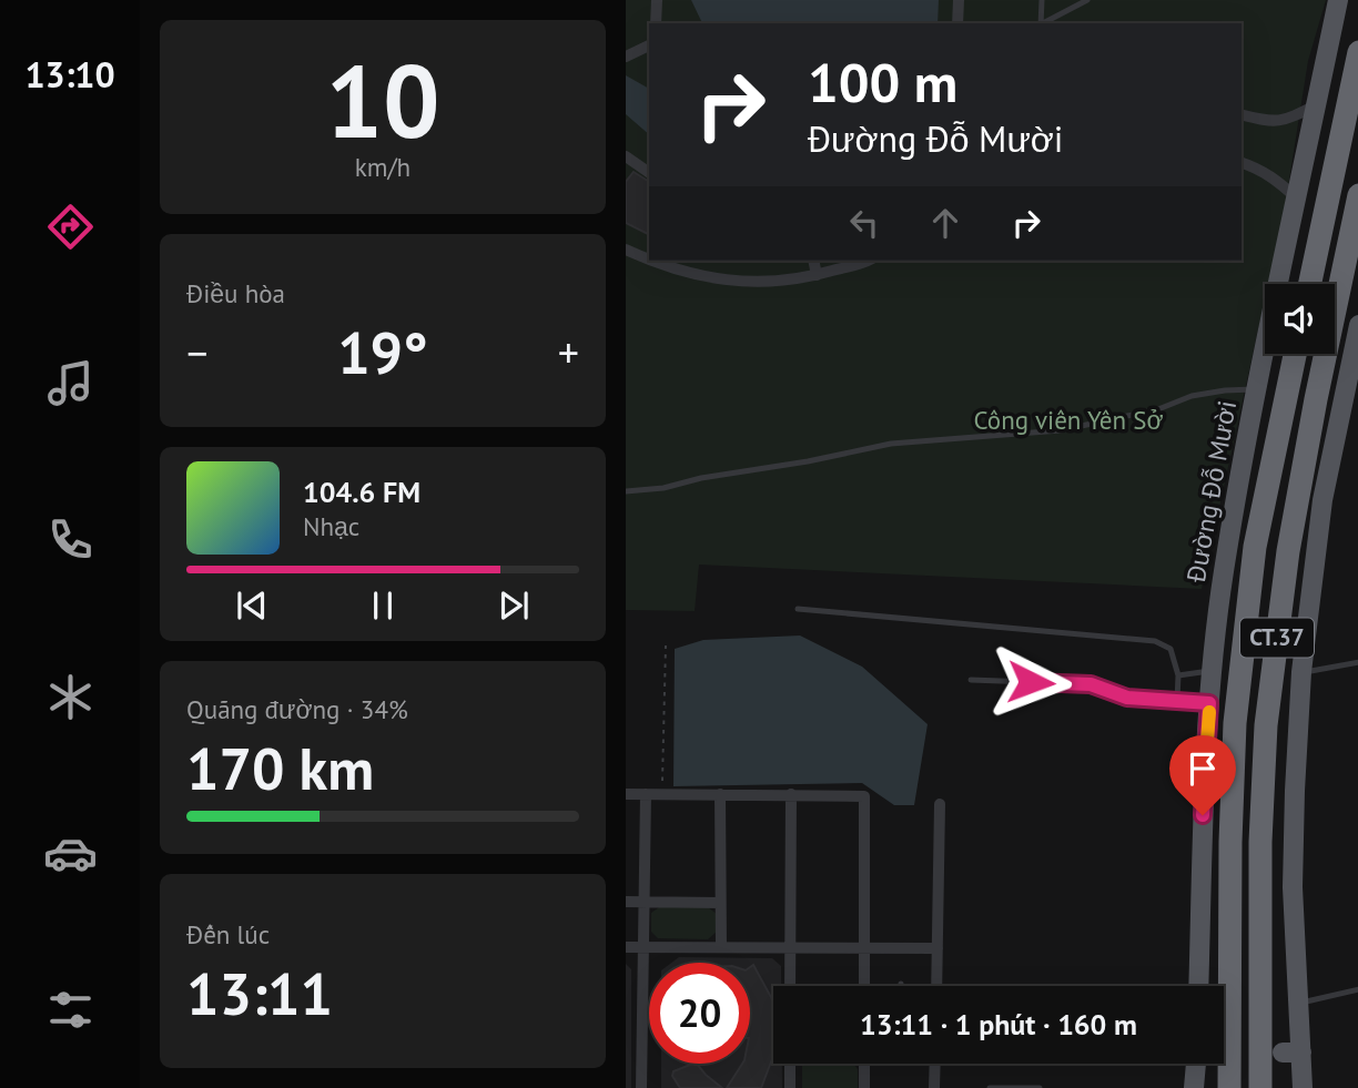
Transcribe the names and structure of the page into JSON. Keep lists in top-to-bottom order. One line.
{"streets":{"highway":["CT.37"],"main road":["Đường Đỗ Mười"]},"parks":["Công viên Yên Sở"],"page":{"tabs":"13:10","tile":[["10","km/h"],"Điều hòa",["Quãng đường · 34%","170 km"],["Đến lúc","13:11"]],"turn":["100 m","Đường Đỗ Mười"],"heat":["−","19°","+"],"song":["104.6 FM","Nhạc"],"limit":"20","trip":"13:11 · 1 phút · 160 m"}}
